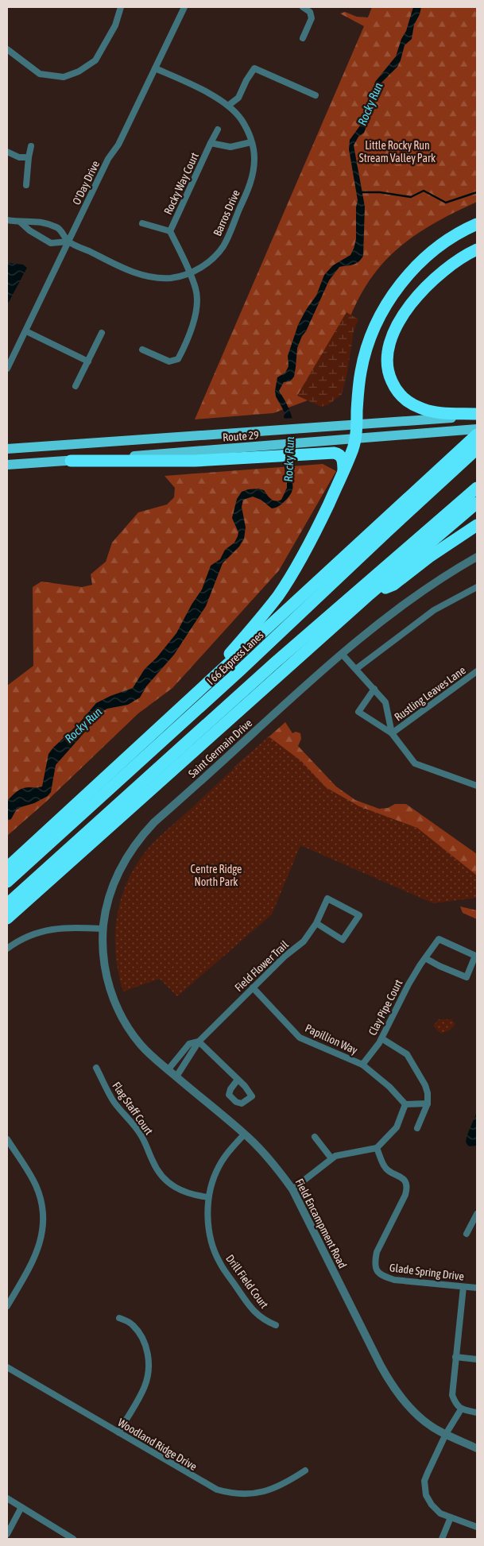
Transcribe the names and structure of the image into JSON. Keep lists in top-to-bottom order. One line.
{"streets":{"highway":["I 66 Express Lanes"],"main road":["Route 29"],"street":["O'Day Drive","Rocky Way Court","Barros Drive","Rustling Leaves Lane","Saint Germain Drive","Field Flower Trail","Clay Pipe Court","Papillion Way","Flag Staff Court","Field Encampment Road","Glade Spring Drive","Drill Field Court","Woodland Ridge Drive"]},"crossings":[["O'Day Drive","Barros Drive"],["Rocky Way Court","Barros Drive"],["Saint Germain Drive","Field Encampment Road"],["Field Flower Trail","Papillion Way"],["Field Flower Trail","Field Encampment Road"],["Clay Pipe Court","Papillion Way"],["Flag Staff Court","Drill Field Court"],["Field Encampment Road","Drill Field Court"]],"water":["Rocky Run"],"parks":["Little Rocky Run Stream Valley Park","Centre Ridge North Park"]}
